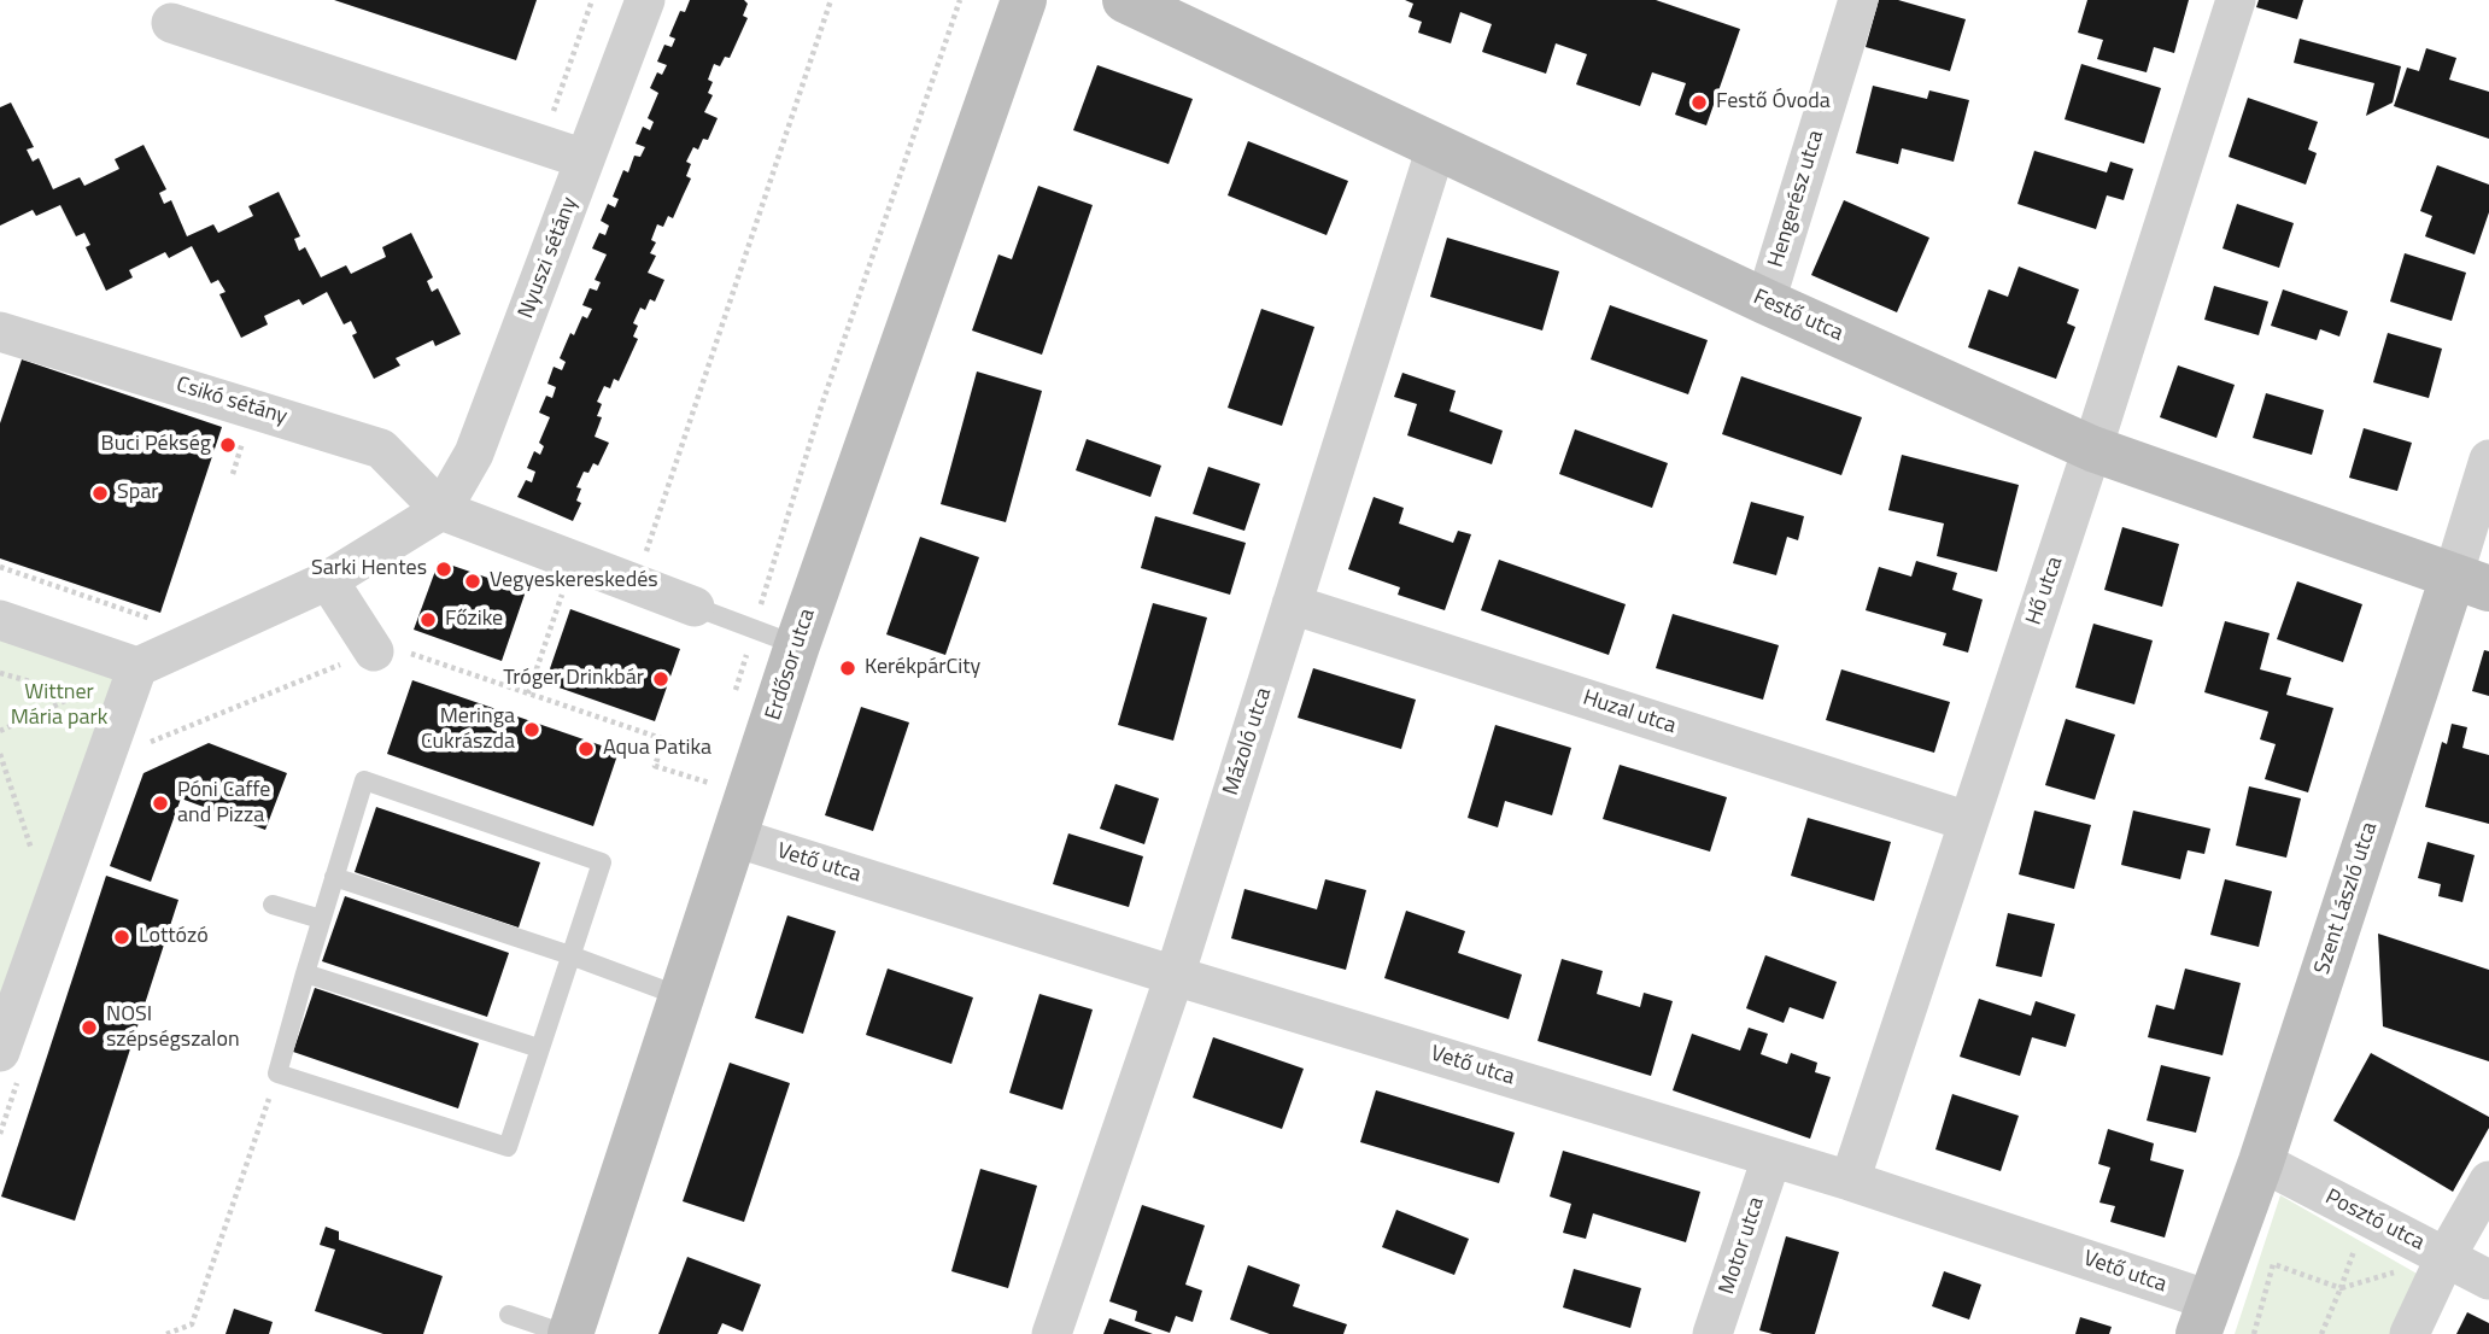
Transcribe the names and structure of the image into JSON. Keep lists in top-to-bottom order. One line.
{"streets":{"street":["Hengerész utca","Nyuszi sétány","Festő utca","Csikó sétány","Hő utca","Erdősor utca","Huzal utca","Mázoló utca","Vető utca","Szent László utca","Posztó utca","Motor utca"]},"crossings":[["Hengerész utca","Festő utca"],["Nyuszi sétány","Csikó sétány"],["Festő utca","Hő utca"],["Festő utca","Mázoló utca"],["Festő utca","Szent László utca"],["Csikó sétány","Erdősor utca"],["Hő utca","Huzal utca"],["Hő utca","Vető utca"],["Erdősor utca","Vető utca"],["Huzal utca","Mázoló utca"],["Mázoló utca","Vető utca"],["Vető utca","Szent László utca"],["Vető utca","Motor utca"],["Szent László utca","Posztó utca"]],"parks":["Wittner Mária park"],"places":["Festő Óvoda","Buci Pékség","Spar","Sarki Hentes","Vegyeskereskedés","Főzike","KerékpárCity","Tróger Drinkbár","Meringa Cukrászda","Aqua Patika","Póni Caffe and Pizza","Lottózó","NOSI szépségszalon"]}
